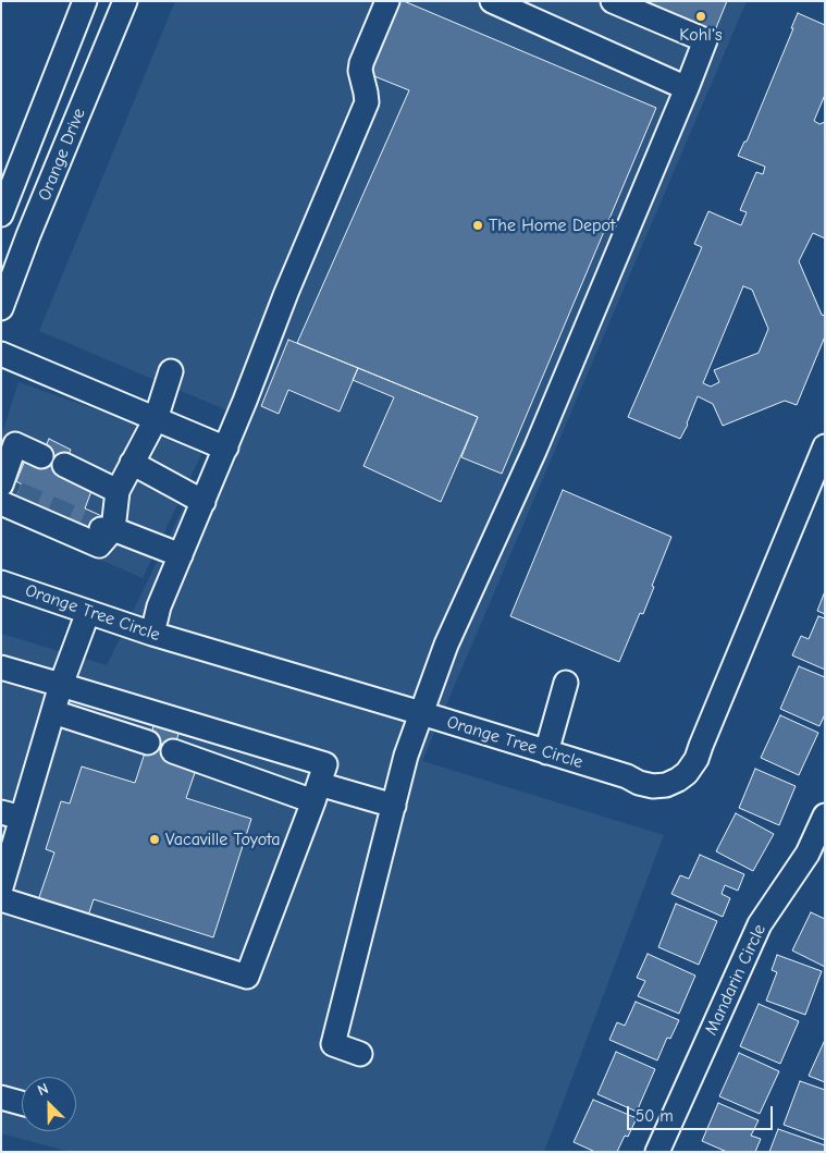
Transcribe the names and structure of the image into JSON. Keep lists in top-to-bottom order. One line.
{"streets":{"street":["Orange Drive","Orange Tree Circle","Mandarin Circle"]},"places":["Kohl's","The Home Depot","Vacaville Toyota"],"scale_bar":"50 m","north":"top left"}
